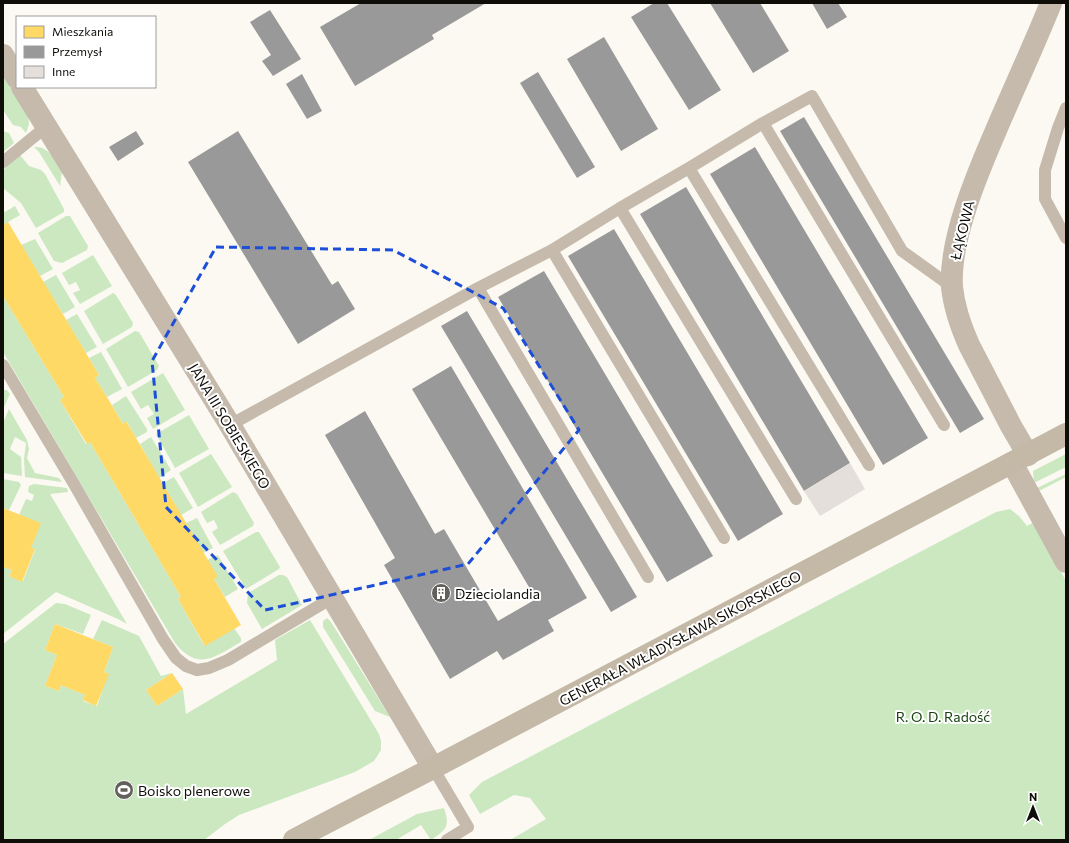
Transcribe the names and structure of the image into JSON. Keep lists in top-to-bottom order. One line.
{"streets":{"main road":["GENERAŁA WŁADYSŁAWA SIKORSKIEGO"],"street":["ŁĄKOWA","JANA III SOBIESKIEGO"]},"crossings":[["ŁĄKOWA","GENERAŁA WŁADYSŁAWA SIKORSKIEGO"],["JANA III SOBIESKIEGO","GENERAŁA WŁADYSŁAWA SIKORSKIEGO"]],"parks":["R. O. D. Radość"],"places":{"building":["Dzieciolandia"],"sports":["Boisko plenerowe"]},"legend":["Mieszkania","Przemysł","Inne"],"north":"top"}
